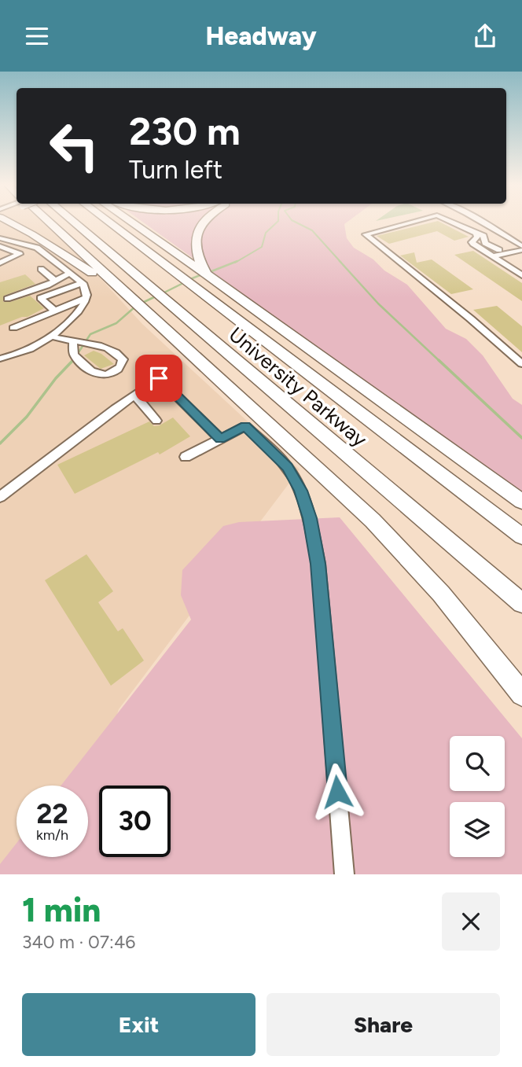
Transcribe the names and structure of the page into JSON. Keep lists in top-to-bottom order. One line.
{"streets":{"highway":["University Parkway"]},"page":{"header":"Headway","turn":["230 m","Turn left"],"speed":"22 km/h","limit":"30","heading":["1 min","340 m · 07:46"],"buttons":["Exit","Share"]}}
